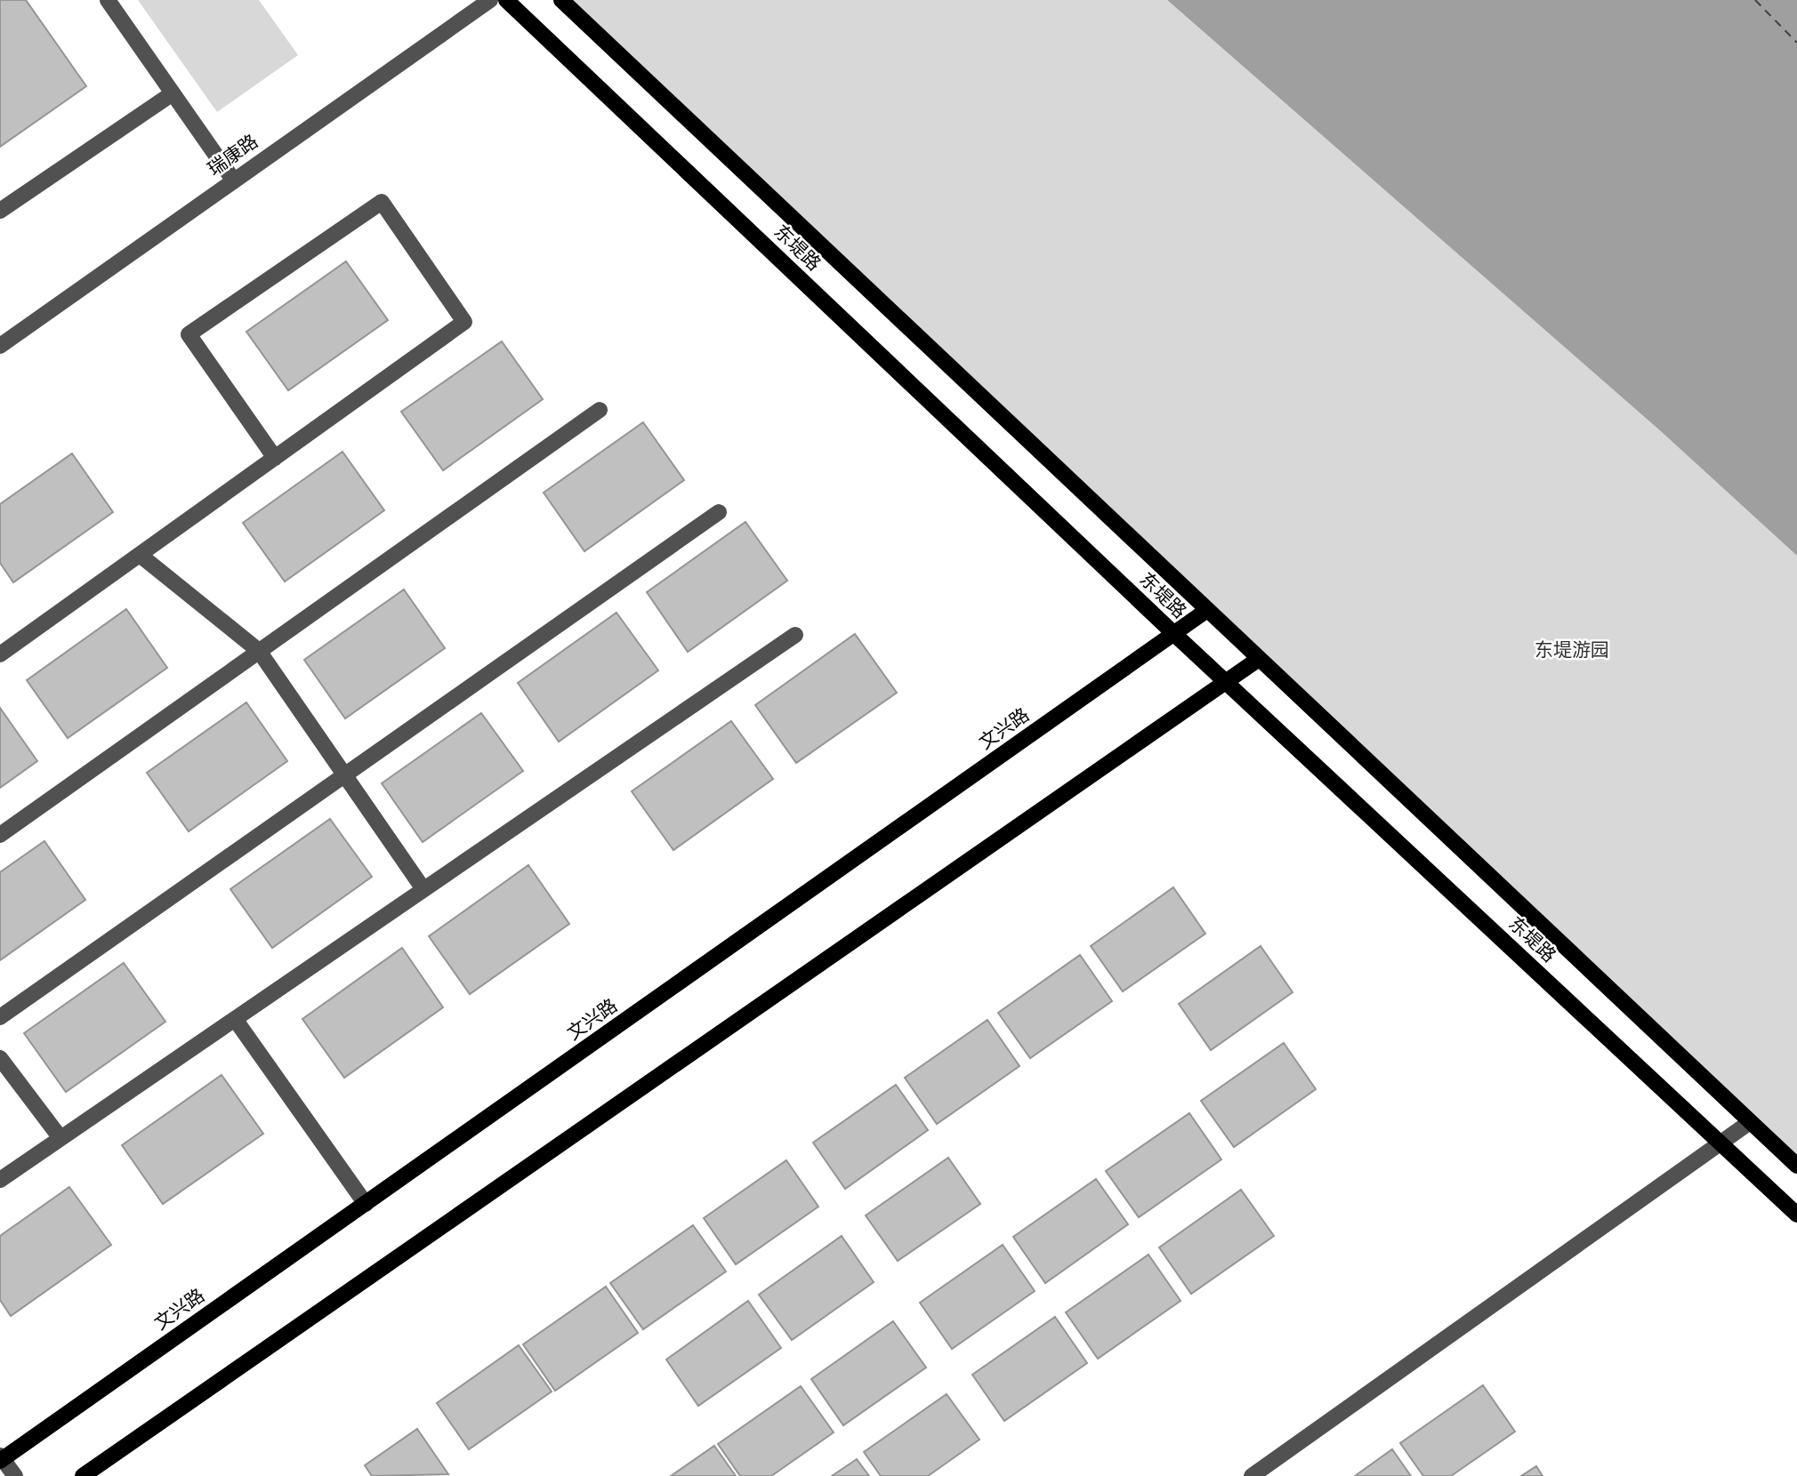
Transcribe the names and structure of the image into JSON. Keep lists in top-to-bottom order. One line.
{"streets":{"main road":["东堤路","文兴路"],"street":["瑞康路"]},"crossings":[["东堤路","文兴路"]],"parks":["东堤游园"]}
